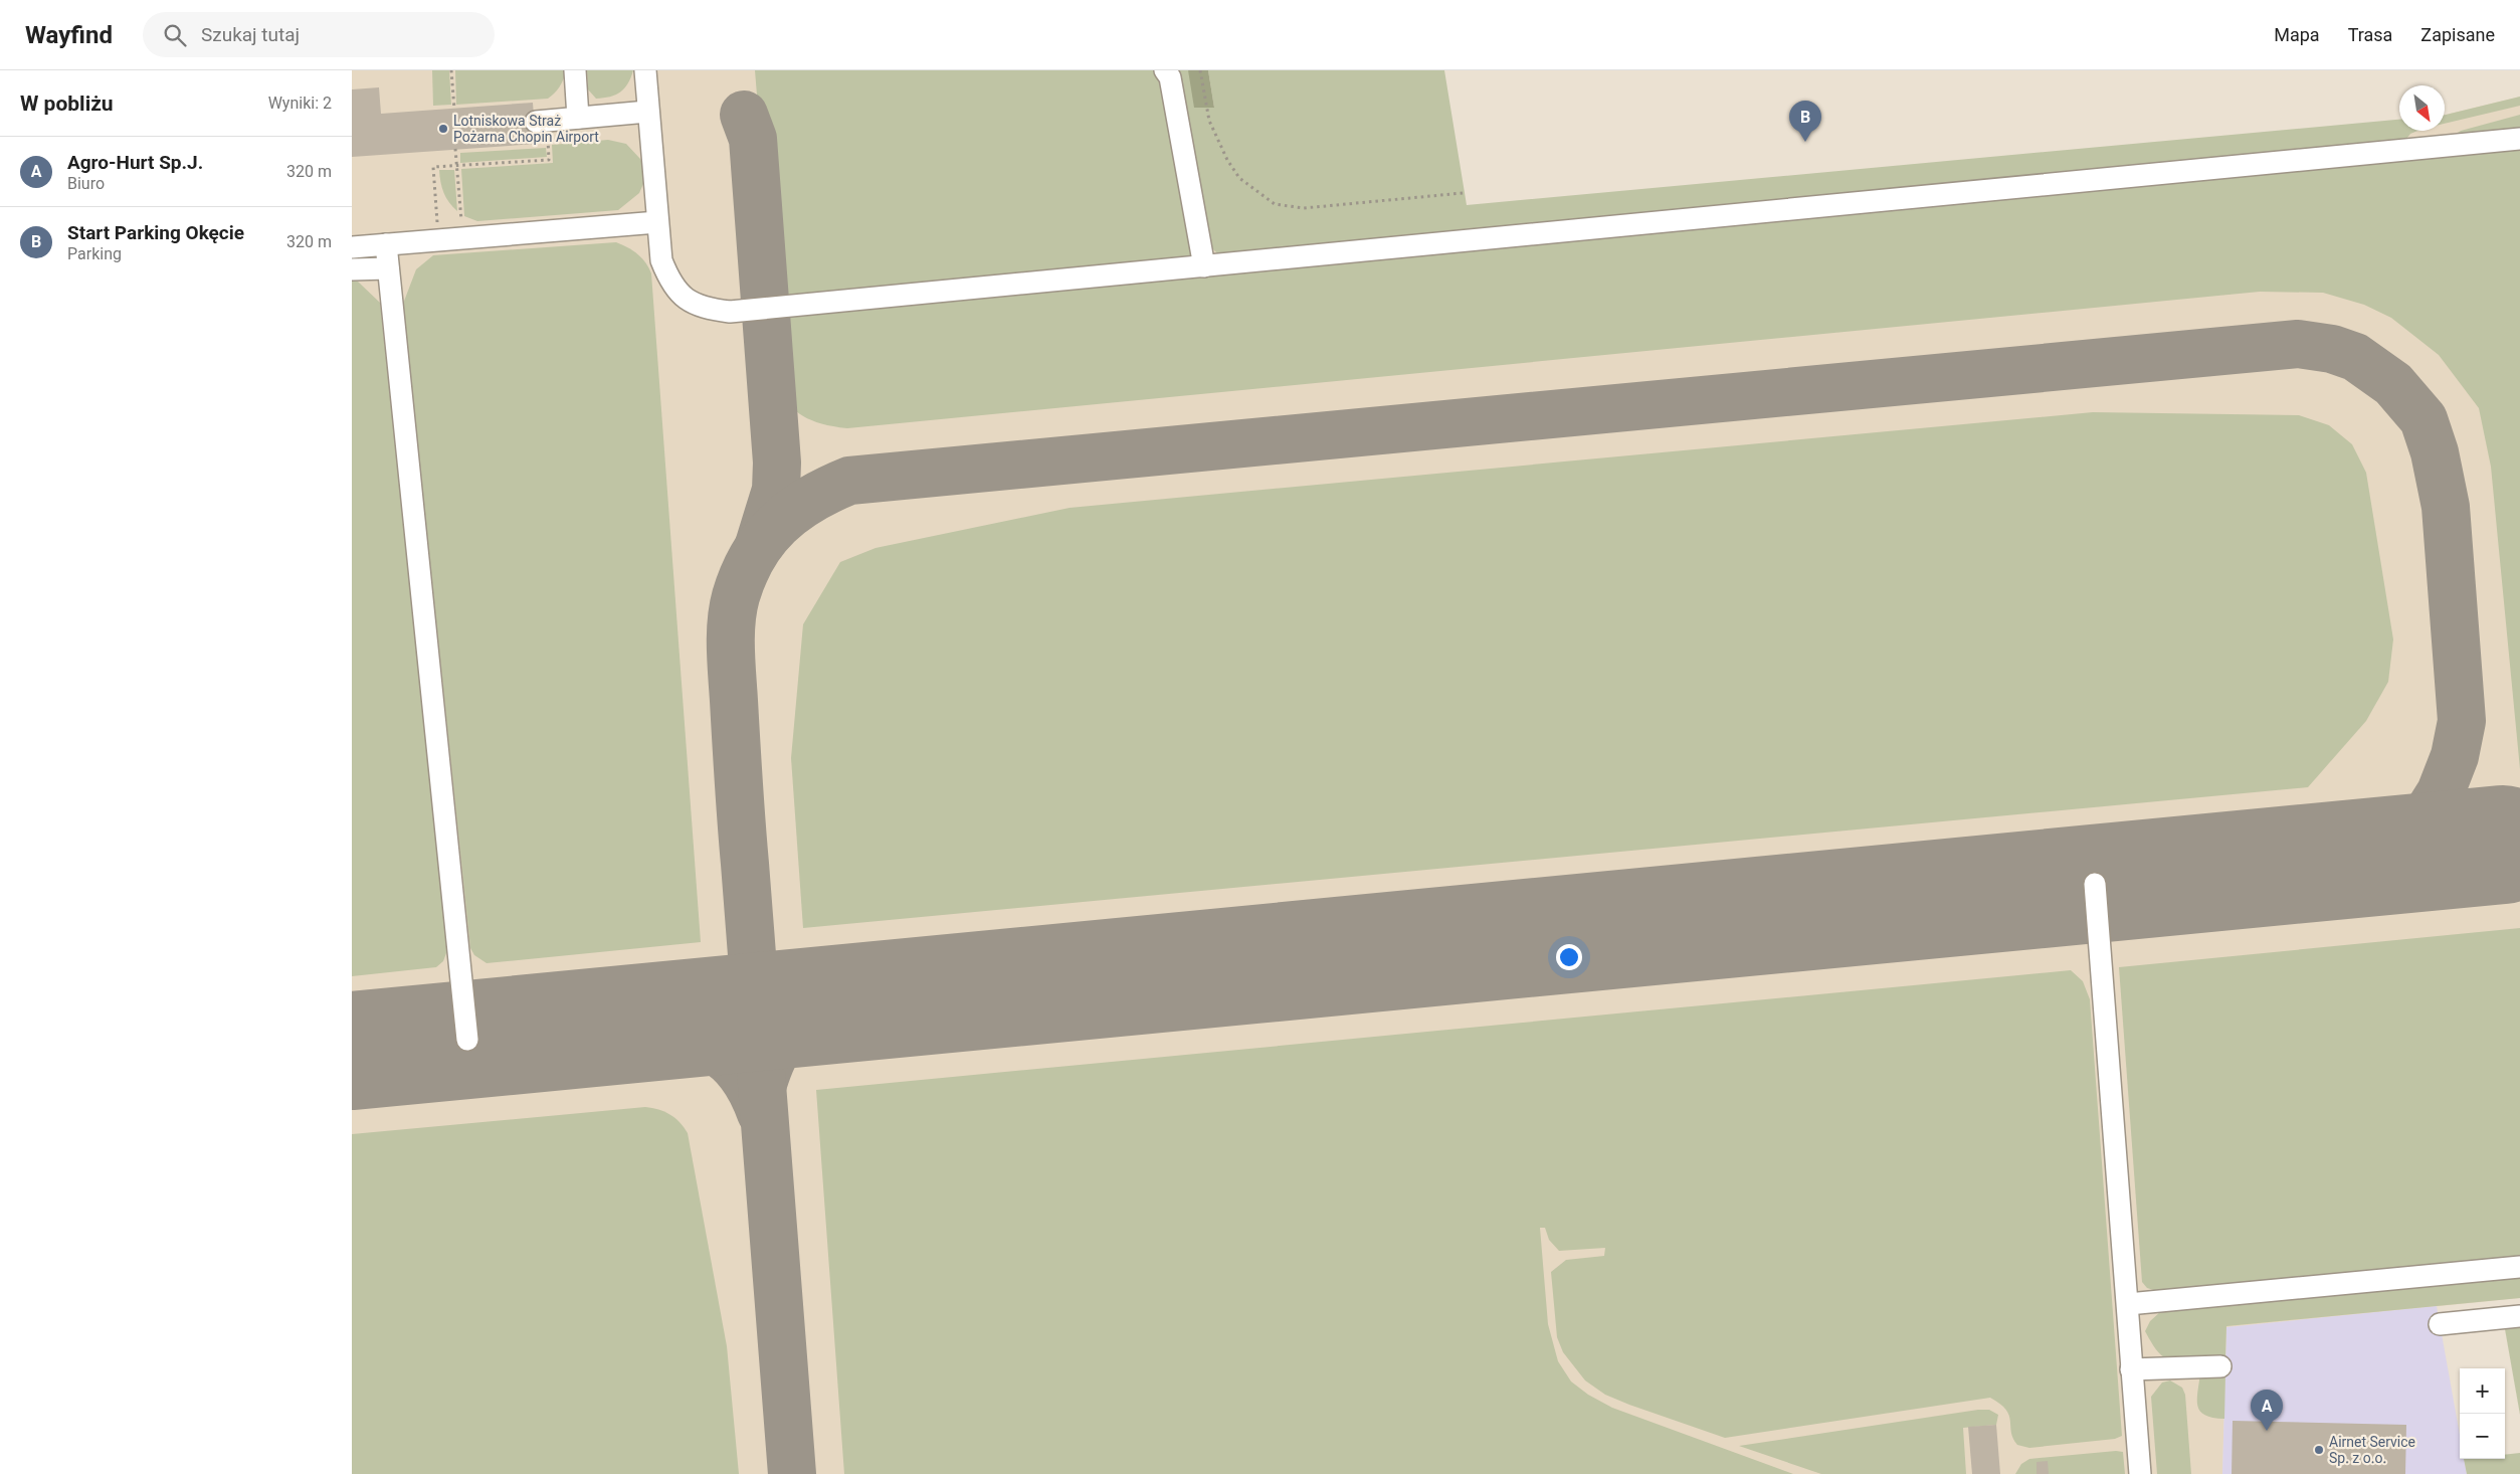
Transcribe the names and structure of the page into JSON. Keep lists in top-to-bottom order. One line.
{"places":["Lotniskowa Straż Pożarna Chopin Airport","Airnet Service Sp. z o.o."],"north":"bottom right","page":{"header":"Wayfind","search":"Szukaj tutaj","nav":["Mapa","Trasa","Zapisane"],"heading":["W pobliżu","Wyniki: 2"],"pins":["B","A"],"list":[{"mark":"A","name":"Agro-Hurt Sp.J.","note":"Biuro","value":"320 m"},{"mark":"B","name":"Start Parking Okęcie","note":"Parking","value":"320 m"}],"map_buttons":["+","−"]}}
